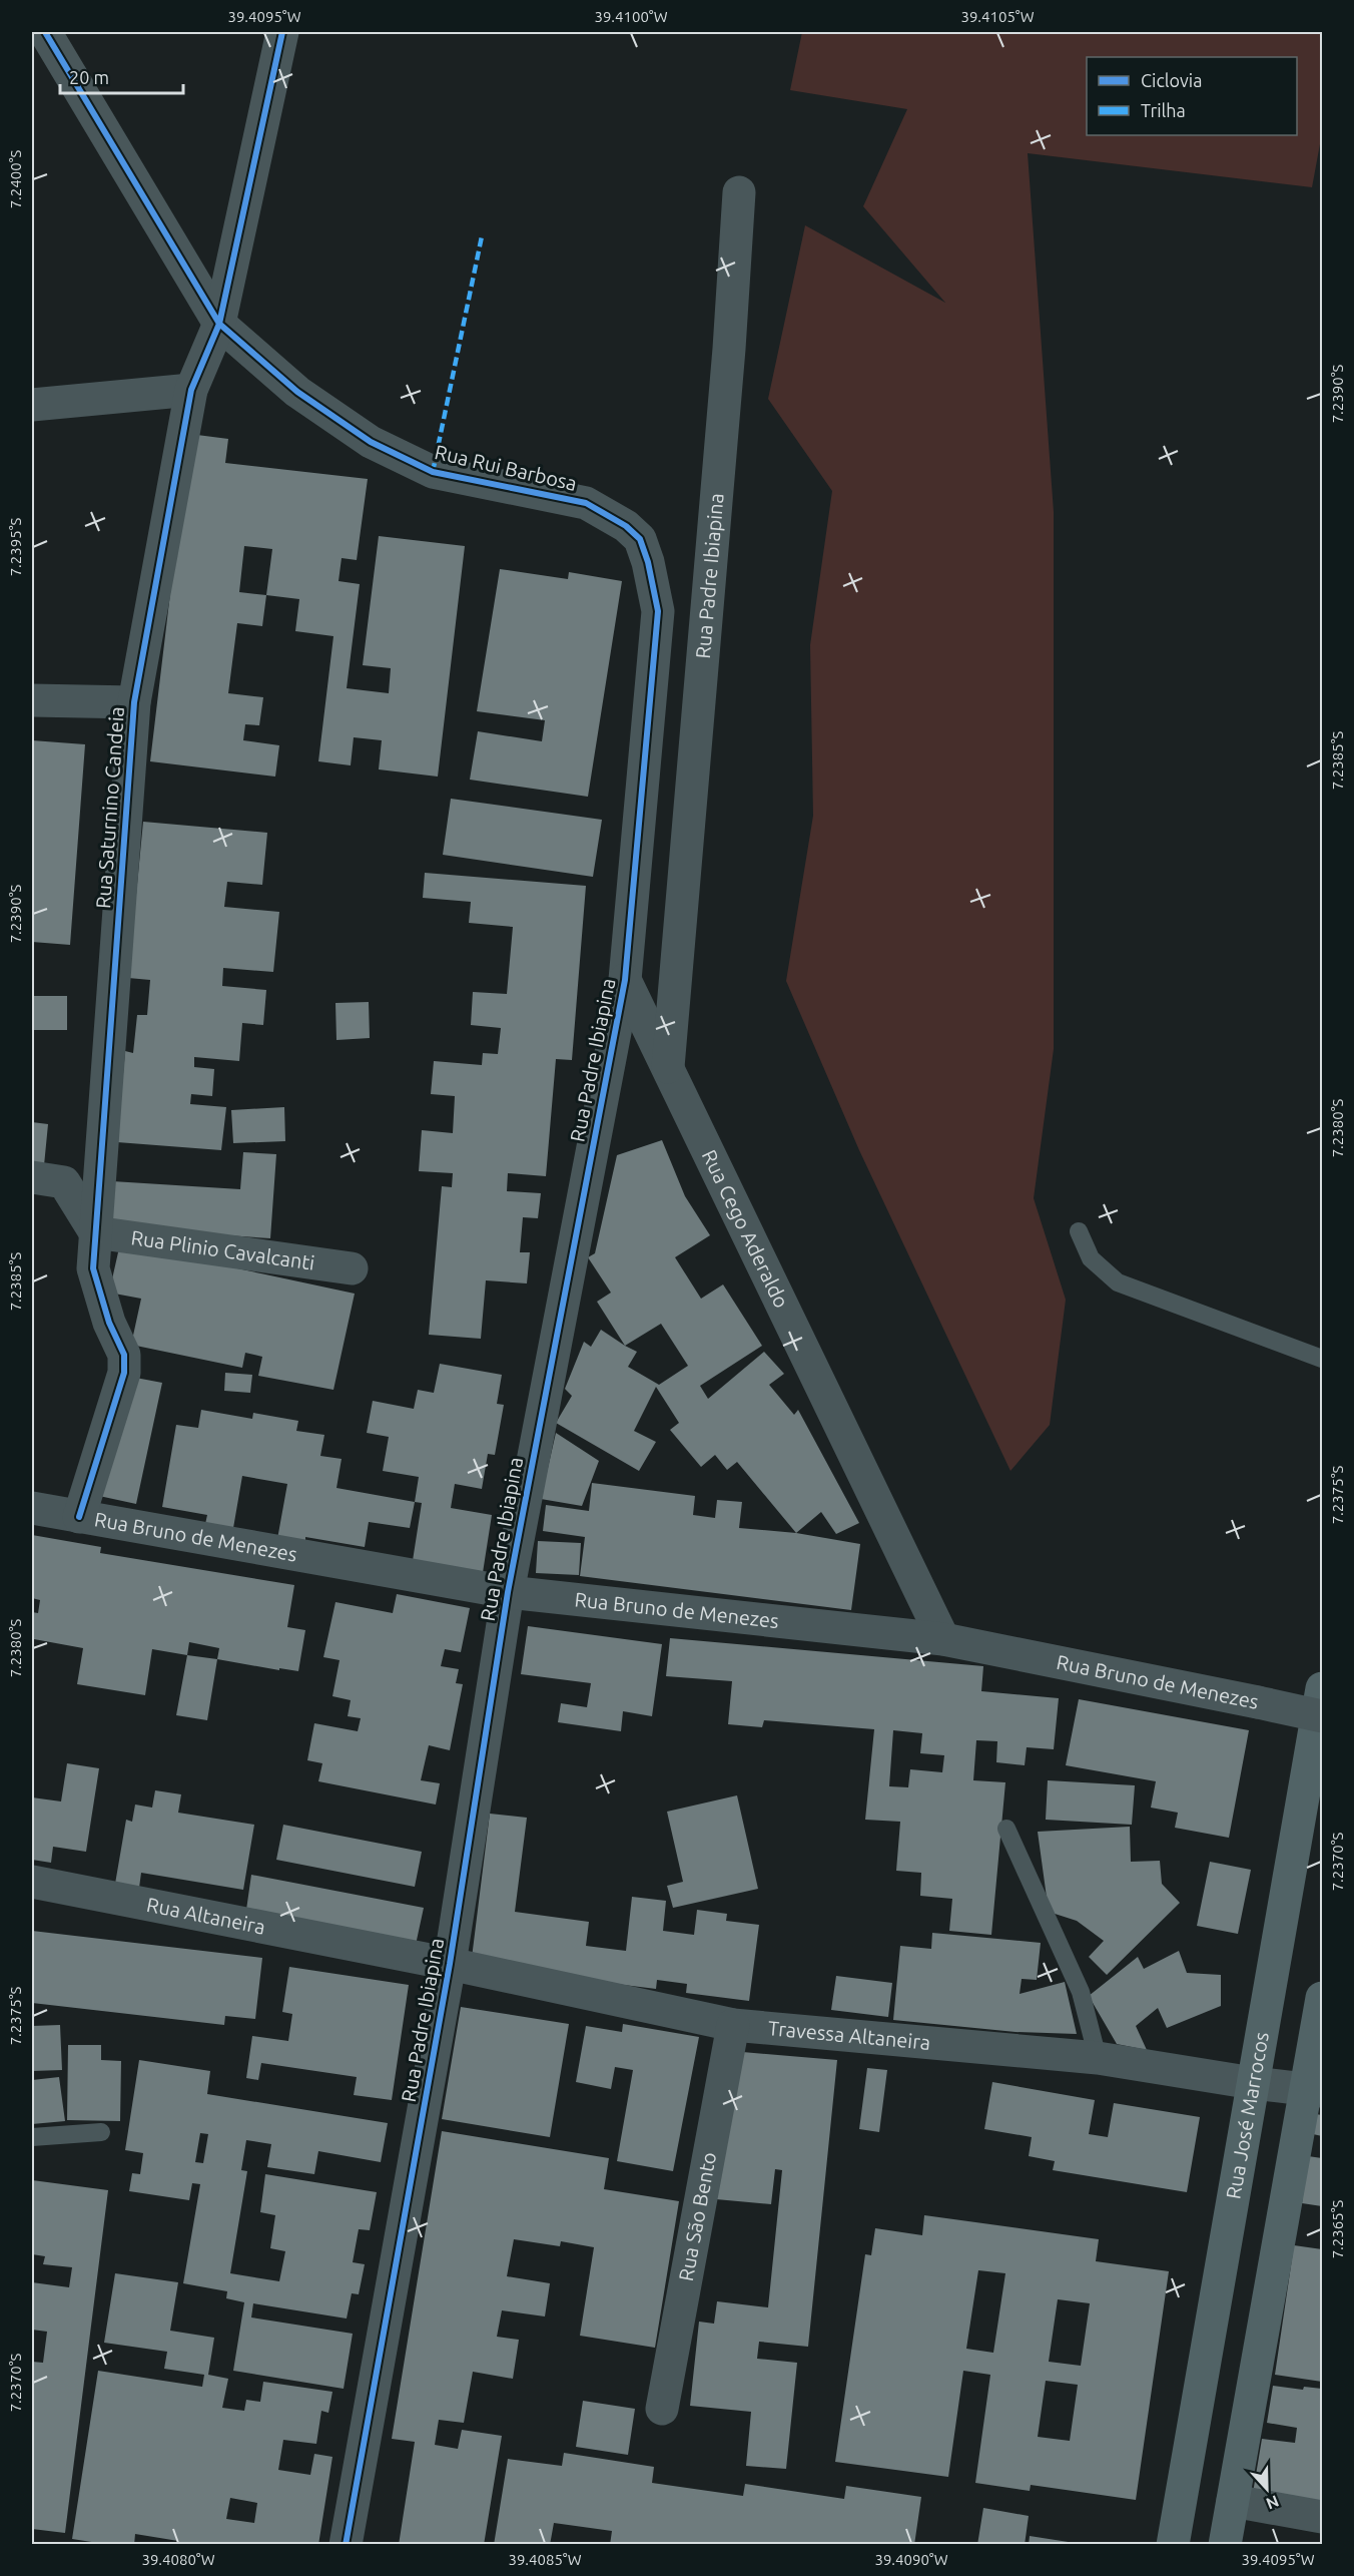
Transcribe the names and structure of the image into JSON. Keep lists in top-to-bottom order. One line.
{"streets":{"main road":["Rua José Marrocos"],"street":["Rua Rui Barbosa","Rua Padre Ibiapina","Rua Saturnino Candeia","Rua Cego Aderaldo","Rua Plinio Cavalcanti","Rua Bruno de Menezes","Rua Altaneira","Travessa Altaneira","Rua São Bento"]},"crossings":[["Rua Rui Barbosa","Rua Padre Ibiapina"],["Rua Rui Barbosa","Rua Saturnino Candeia"],["Rua Padre Ibiapina","Rua Cego Aderaldo"],["Rua Padre Ibiapina","Rua Bruno de Menezes"],["Rua Padre Ibiapina","Rua Altaneira"],["Rua Padre Ibiapina","Travessa Altaneira"],["Rua Saturnino Candeia","Rua Plinio Cavalcanti"],["Rua Saturnino Candeia","Rua Bruno de Menezes"],["Rua Cego Aderaldo","Rua Bruno de Menezes"],["Rua Altaneira","Travessa Altaneira"],["Travessa Altaneira","Rua José Marrocos"],["Travessa Altaneira","Rua São Bento"]],"legend":["Ciclovia","Trilha"],"scale_bar":"20 m","north":"bottom","coordinates":["39.4095°W","39.4100°W","39.4105°W","7.2400°S","7.2390°S","7.2395°S","7.2385°S","7.2380°S","7.2375°S","7.2370°S","7.2365°S","39.4080°W","39.4085°W","39.4090°W"]}
